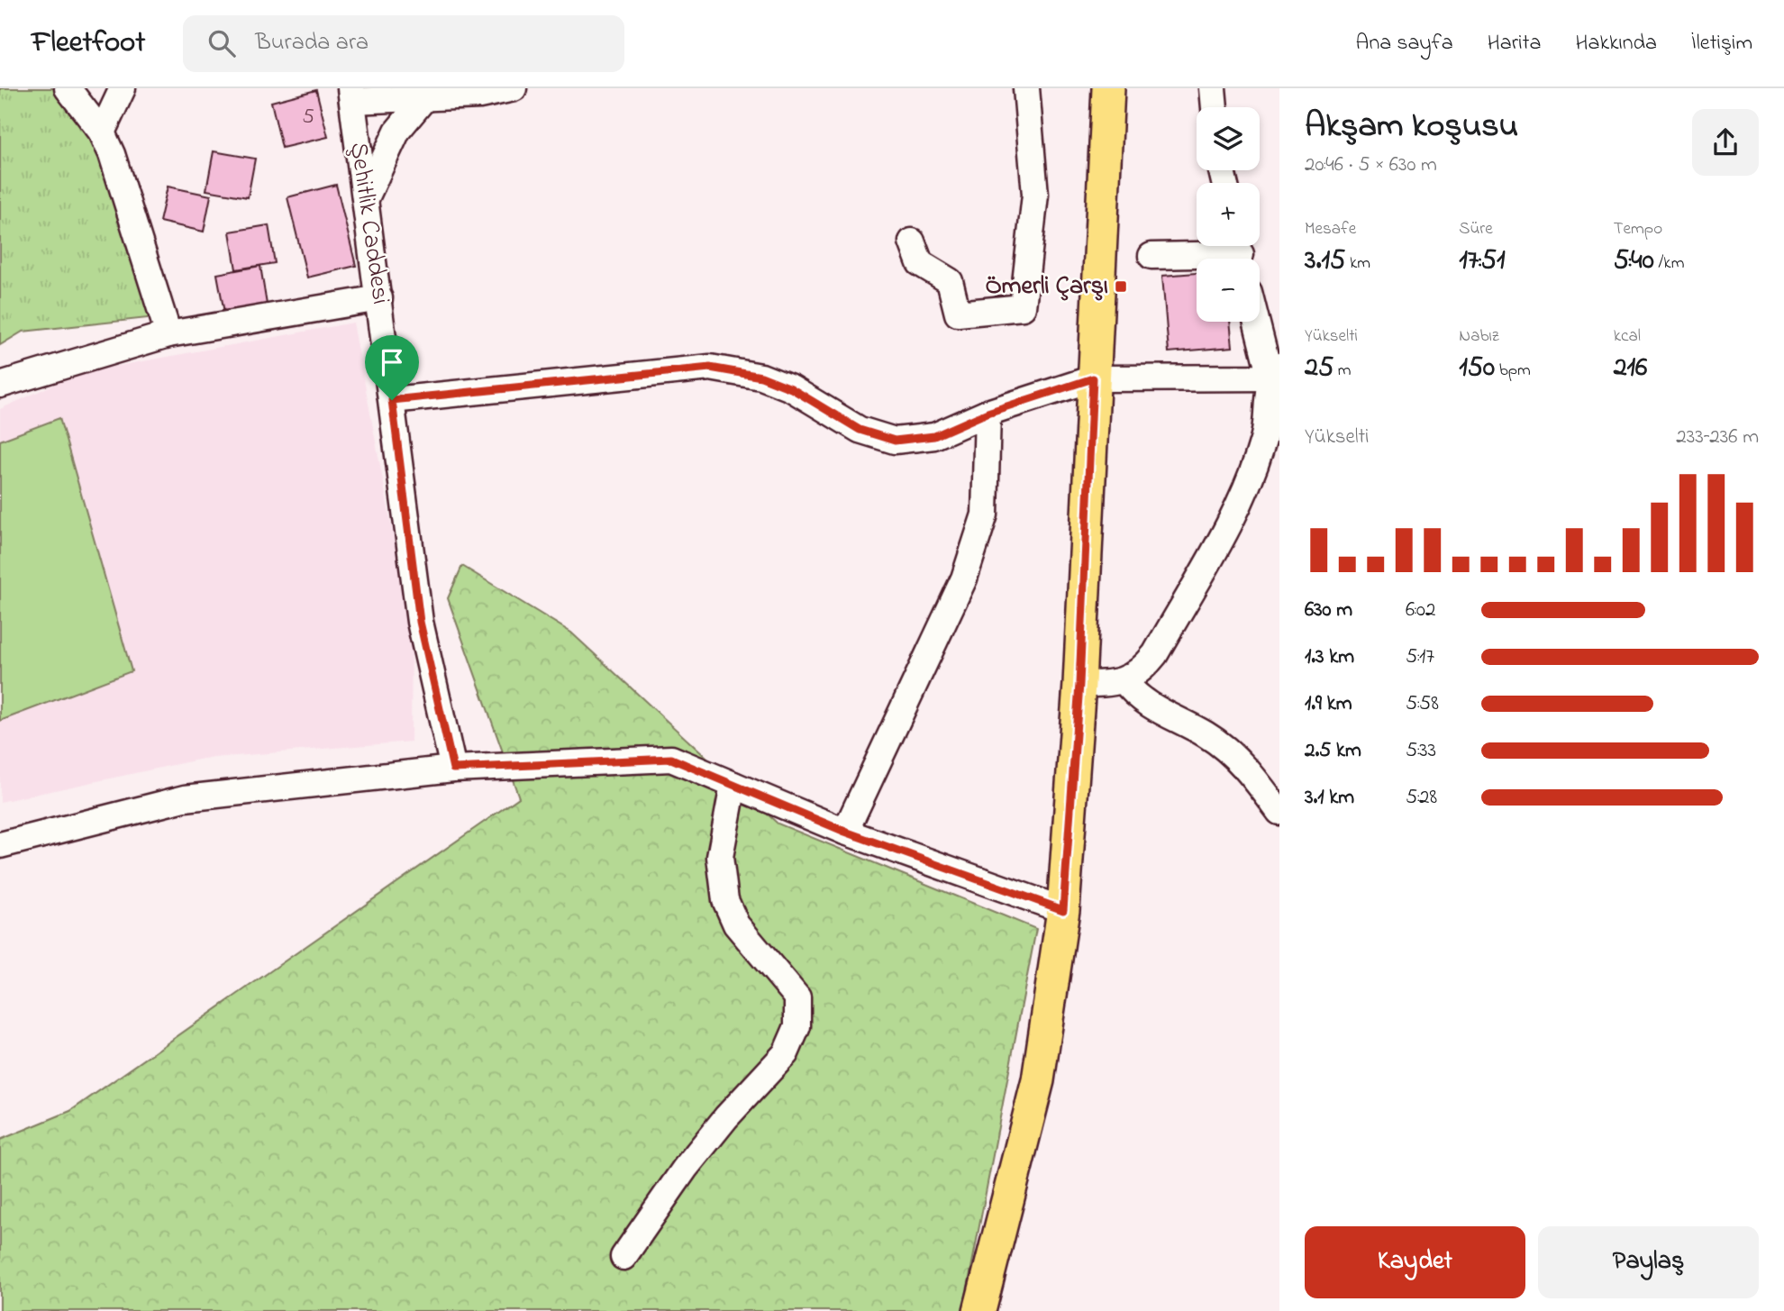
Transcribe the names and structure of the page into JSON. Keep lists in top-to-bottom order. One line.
{"streets":{"street":["Şehitlik Caddesi"]},"places":{"transit":["Ömerli Çarşı"]},"house_numbers":["5"],"page":{"header":"Fleetfoot","search":"Burada ara","nav":["Ana sayfa","Harita","Hakkında","İletişim"],"heading":["Akşam koşusu","20:46 · 5 × 630 m"],"map_buttons":["+","−"],"stats":[["Mesafe","3.15 km"],["Süre","17:51"],["Tempo","5:40 /km"],["Yükselti","25 m"],["Nabız","150 bpm"],["kcal","216"]],"chart":["Yükselti","233–236 m"],"list":[{"name":"630 m","note":"6:02"},{"name":"1.3 km","note":"5:17"},{"name":"1.9 km","note":"5:58"},{"name":"2.5 km","note":"5:33"},{"name":"3.1 km","note":"5:28"}],"buttons":["Kaydet","Paylaş"]}}
